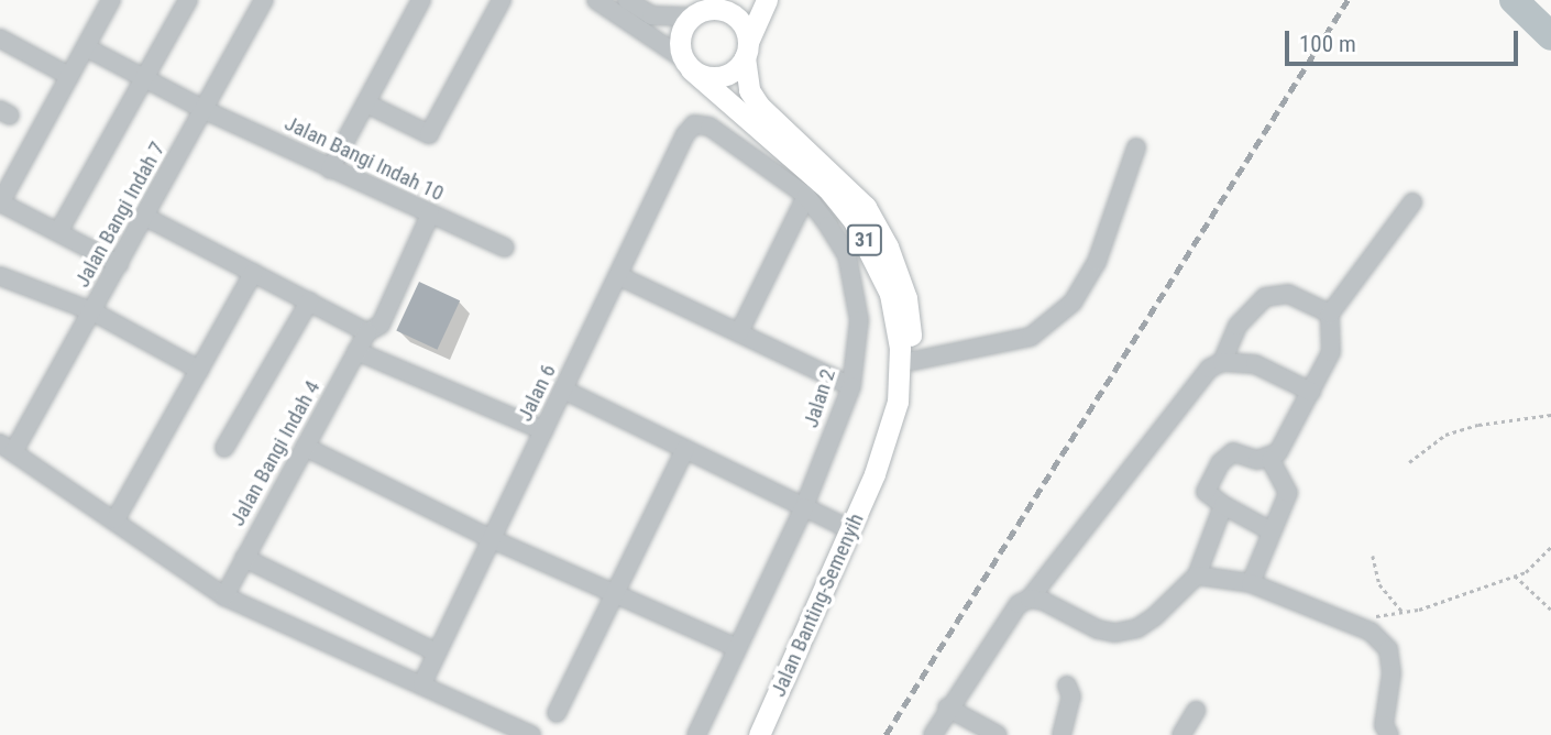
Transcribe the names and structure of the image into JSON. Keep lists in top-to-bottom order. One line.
{"streets":{"main road":["31","Jalan Banting-Semenyih"],"street":["Jalan Bangi Indah 10","Jalan Bangi Indah 7","Jalan 6","Jalan 2","Jalan Bangi Indah 4"]},"crossings":[["Jalan Bangi Indah 10","Jalan Bangi Indah 7"],["Jalan Bangi Indah 10","Jalan Bangi Indah 4"],["Jalan 6","Jalan 2"]],"scale_bar":"100 m"}
